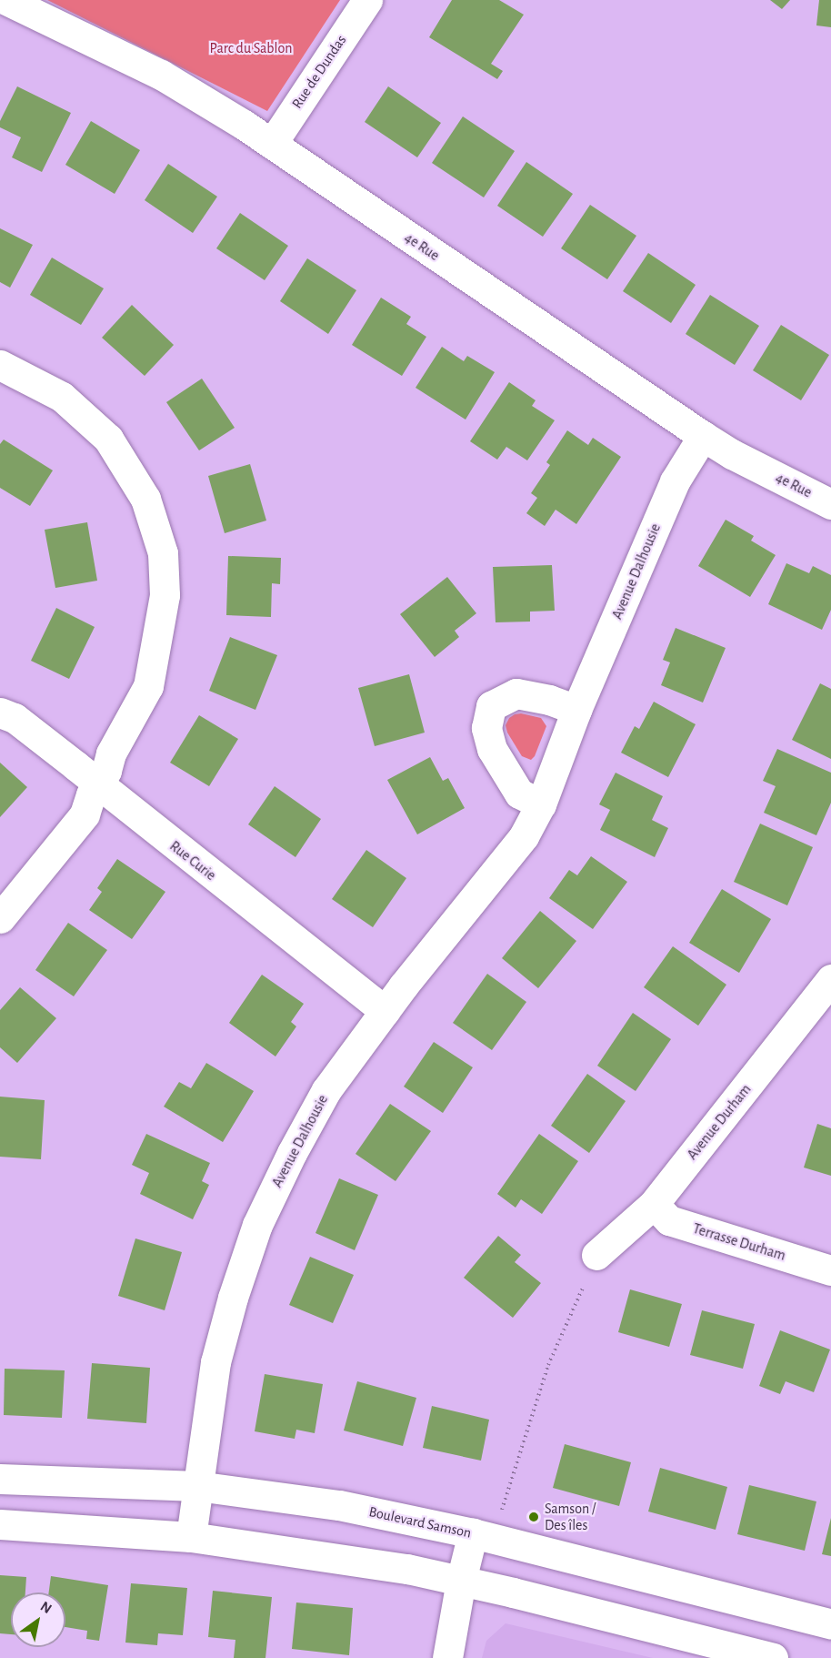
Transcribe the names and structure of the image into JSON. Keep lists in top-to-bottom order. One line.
{"streets":{"street":["Rue de Dundas","4e Rue","Avenue Dalhousie","Rue Curie","Avenue Durham","Terrasse Durham","Boulevard Samson"]},"crossings":[["Rue de Dundas","4e Rue"],["4e Rue","Avenue Dalhousie"],["Avenue Dalhousie","Rue Curie"],["Avenue Dalhousie","Boulevard Samson"],["Avenue Durham","Terrasse Durham"]],"parks":["Parc du Sablon"],"places":["Samson / Des îles"],"north":"top right"}
